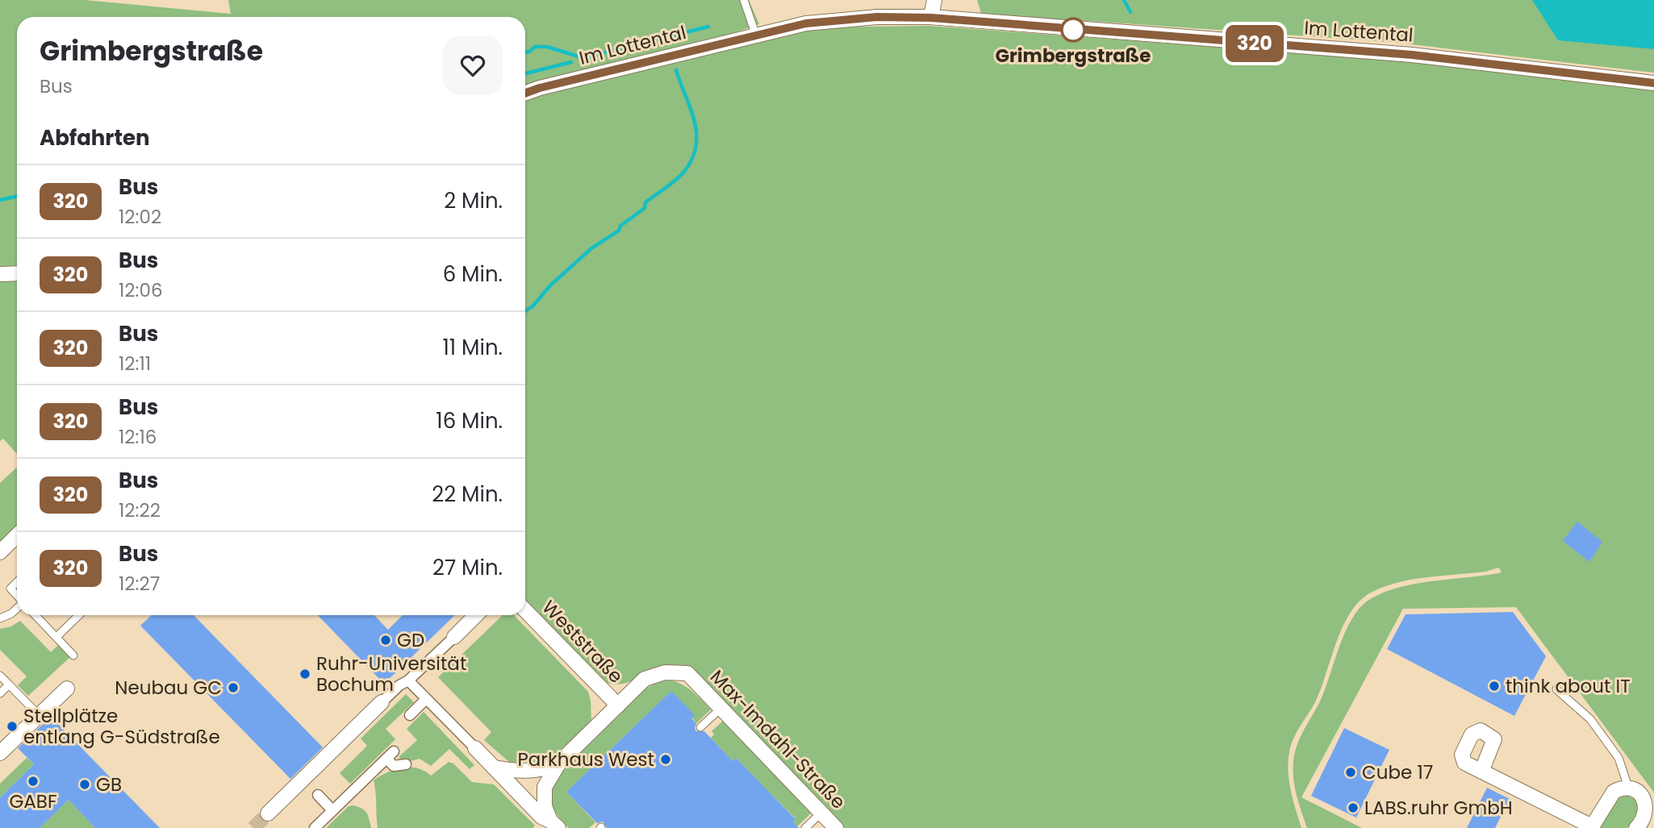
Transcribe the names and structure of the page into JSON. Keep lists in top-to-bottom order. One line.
{"streets":{"street":["Im Lottental","Weststraße","Max-Imdahl-Straße"]},"crossings":[["Weststraße","Max-Imdahl-Straße"]],"places":["Grimbergstraße","GD","Ruhr-Universität Bochum","think about IT","Neubau GC","Stellplätze entlang G-Südstraße","Parkhaus West","Cube 17","GABF","GB","LABS.ruhr GmbH"],"lines":["bus line 320"],"page":{"on_map":"320","heading":[["Grimbergstraße","Bus"],"Abfahrten"],"list":[{"mark":"320","name":"Bus","note":"12:02","value":"2 Min."},{"mark":"320","name":"Bus","note":"12:06","value":"6 Min."},{"mark":"320","name":"Bus","note":"12:11","value":"11 Min."},{"mark":"320","name":"Bus","note":"12:16","value":"16 Min."},{"mark":"320","name":"Bus","note":"12:22","value":"22 Min."},{"mark":"320","name":"Bus","note":"12:27","value":"27 Min."}]}}
